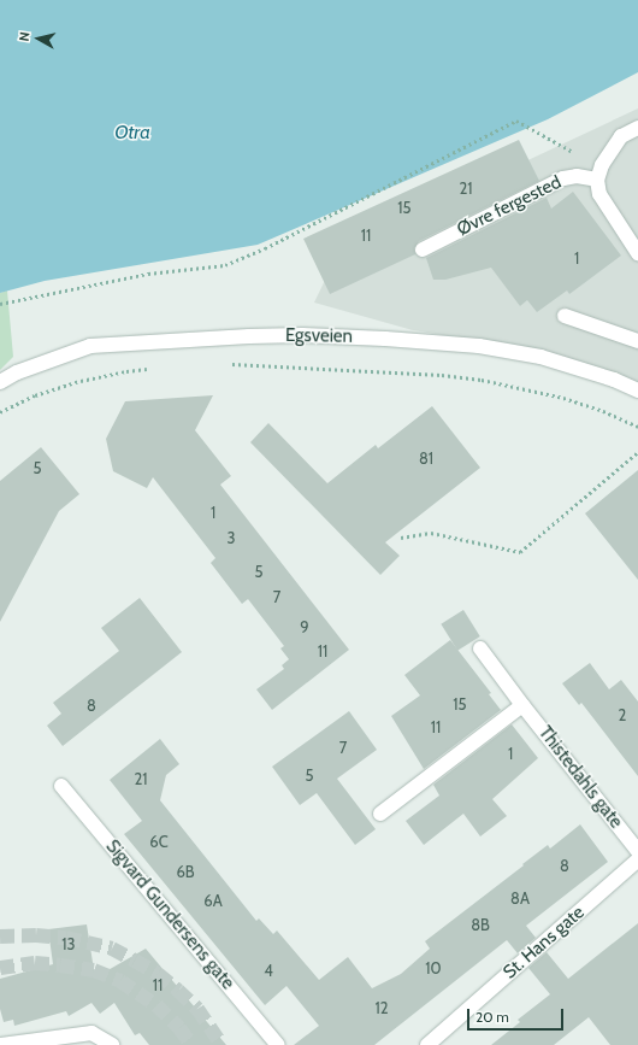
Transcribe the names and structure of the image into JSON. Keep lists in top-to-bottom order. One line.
{"streets":{"street":["Øvre fergested","Egsveien","Thistedahls gate","Sigvard Gundersens gate","St. Hans gate"]},"water":["Otra"],"house_numbers":["21","15","11","1","81","5","1","3","5","7","9","11","15","8","2","11","7","1","5","21","6C","8","6B","8A","6A","8B","13","10","4","11","12"],"scale_bar":"20 m","north":"left"}
